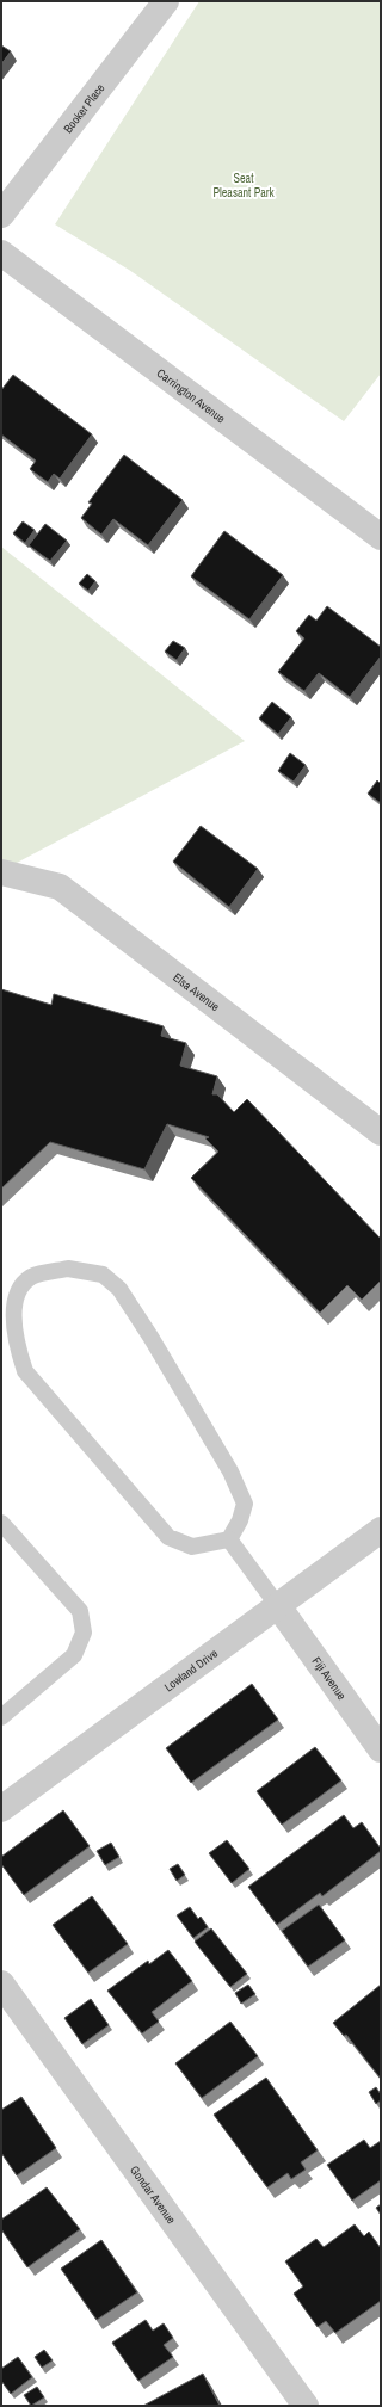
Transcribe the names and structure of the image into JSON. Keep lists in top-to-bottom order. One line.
{"streets":{"street":["Booker Place","Carrington Avenue","Elsa Avenue","Lowland Drive","Fiji Avenue","Gondar Avenue"]},"crossings":[["Lowland Drive","Fiji Avenue"]],"parks":["Seat Pleasant Park"]}
